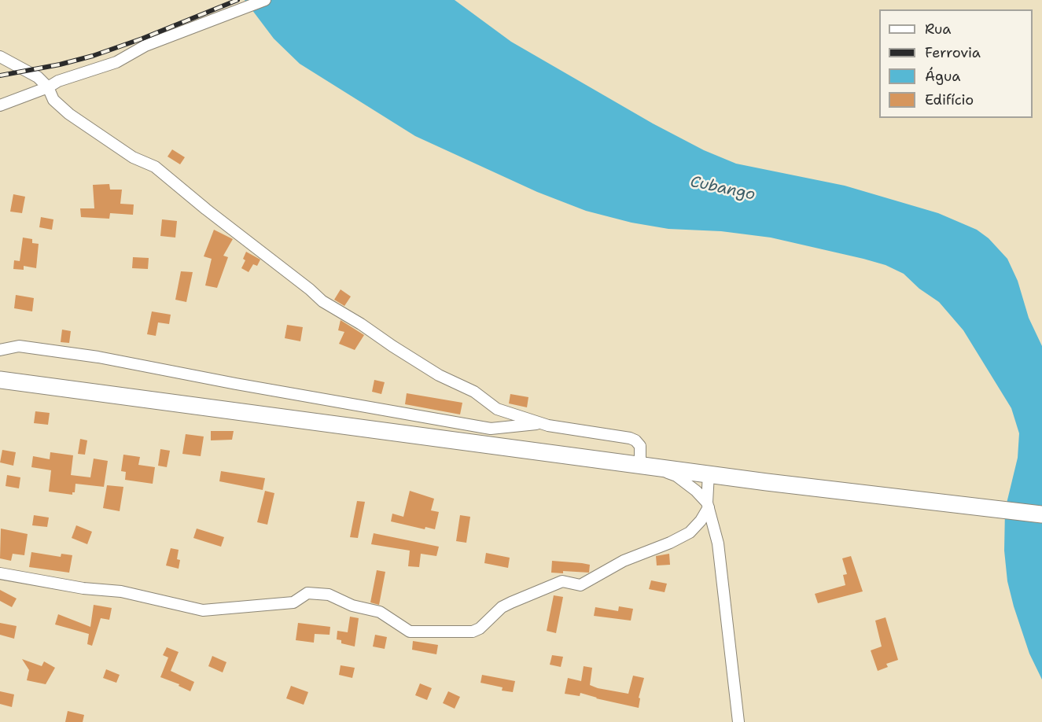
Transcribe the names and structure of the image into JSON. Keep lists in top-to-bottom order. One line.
{"water":["Cubango"],"legend":["Rua","Ferrovia","Água","Edifício"]}
